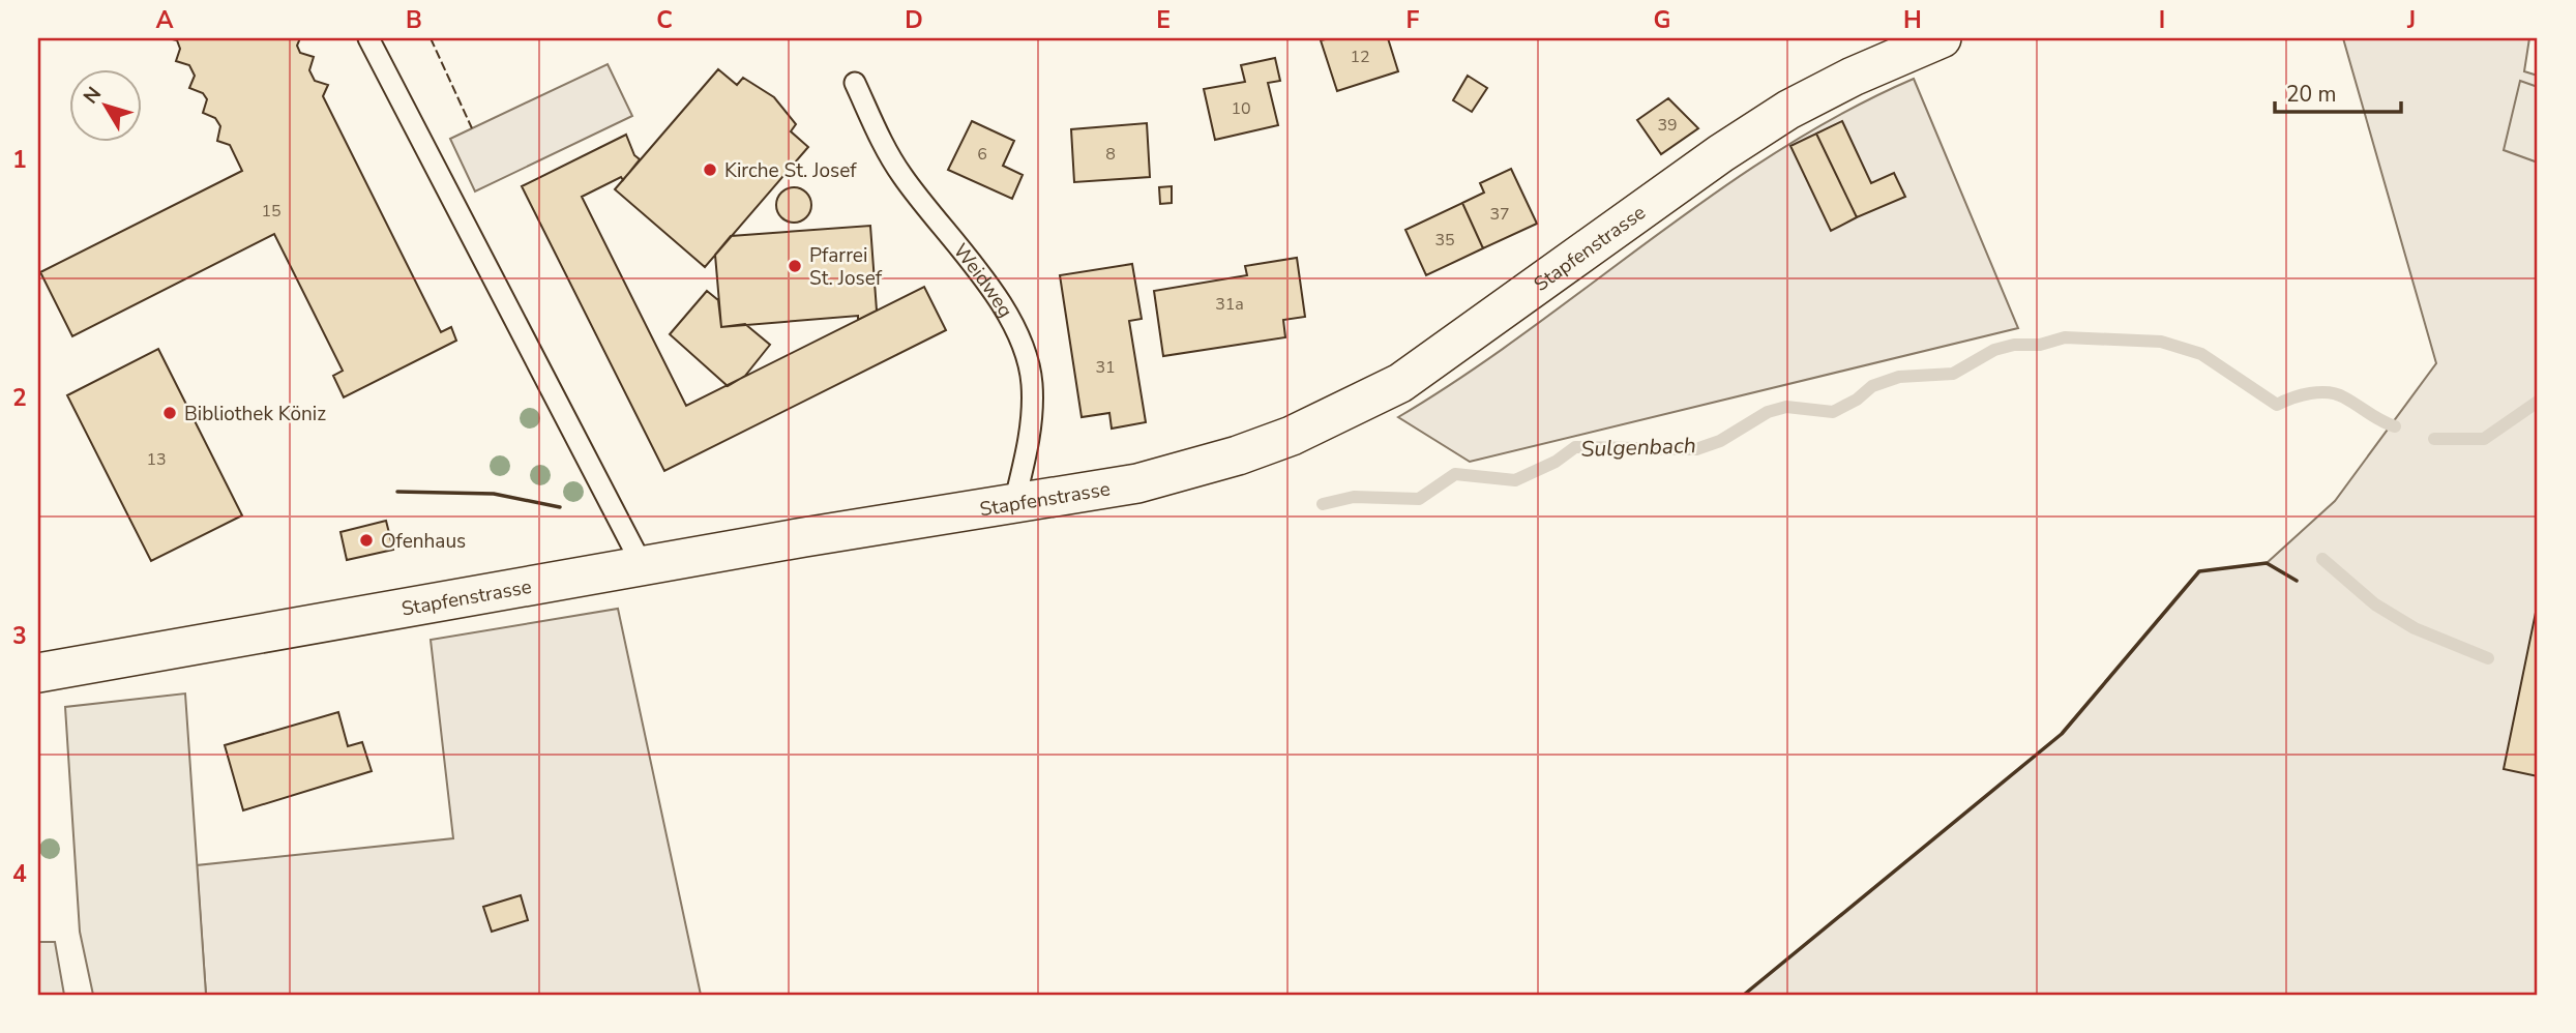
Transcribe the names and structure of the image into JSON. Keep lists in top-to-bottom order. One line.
{"streets":{"street":["Stapfenstrasse"],"lane":["Weidweg"]},"crossings":[["Stapfenstrasse","Weidweg"]],"water":["Sulgenbach"],"places":["Kirche St. Josef","Pfarrei St. Josef","Bibliothek Köniz","Ofenhaus"],"house_numbers":["12","10","39","6","8","15","37","35","31a","31","13"],"scale_bar":"20 m","north":"top left","grid":{"columns":["A","B","C","D","E","F","G","H","I","J"],"rows":["1","2","3","4"]}}
